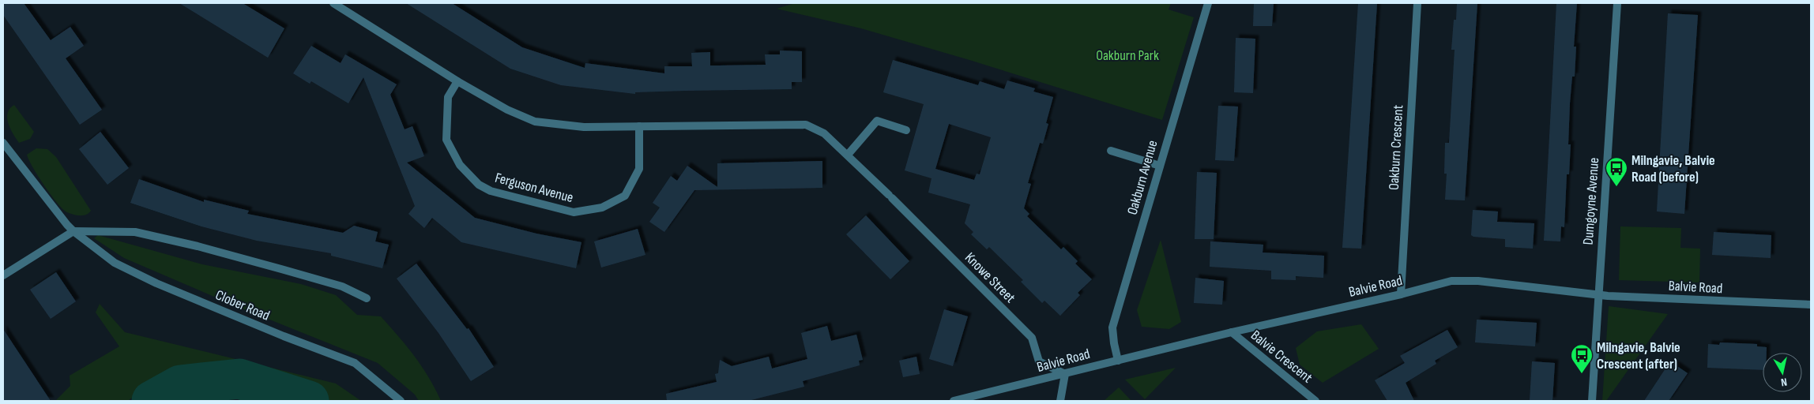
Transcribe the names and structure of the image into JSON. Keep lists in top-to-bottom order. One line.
{"streets":{"street":["Oakburn Crescent","Oakburn Avenue","Ferguson Avenue","Dumgoyne Avenue","Knowe Street","Balvie Road","Clober Road","Balvie Crescent"]},"crossings":[["Oakburn Crescent","Balvie Road"],["Oakburn Avenue","Balvie Road"],["Dumgoyne Avenue","Balvie Road"],["Knowe Street","Balvie Road"],["Balvie Road","Balvie Crescent"]],"parks":["Oakburn Park"],"places":{"bus stop":["Milngavie, Balvie Road (before)","Milngavie, Balvie Crescent (after)"]},"north":"bottom"}
